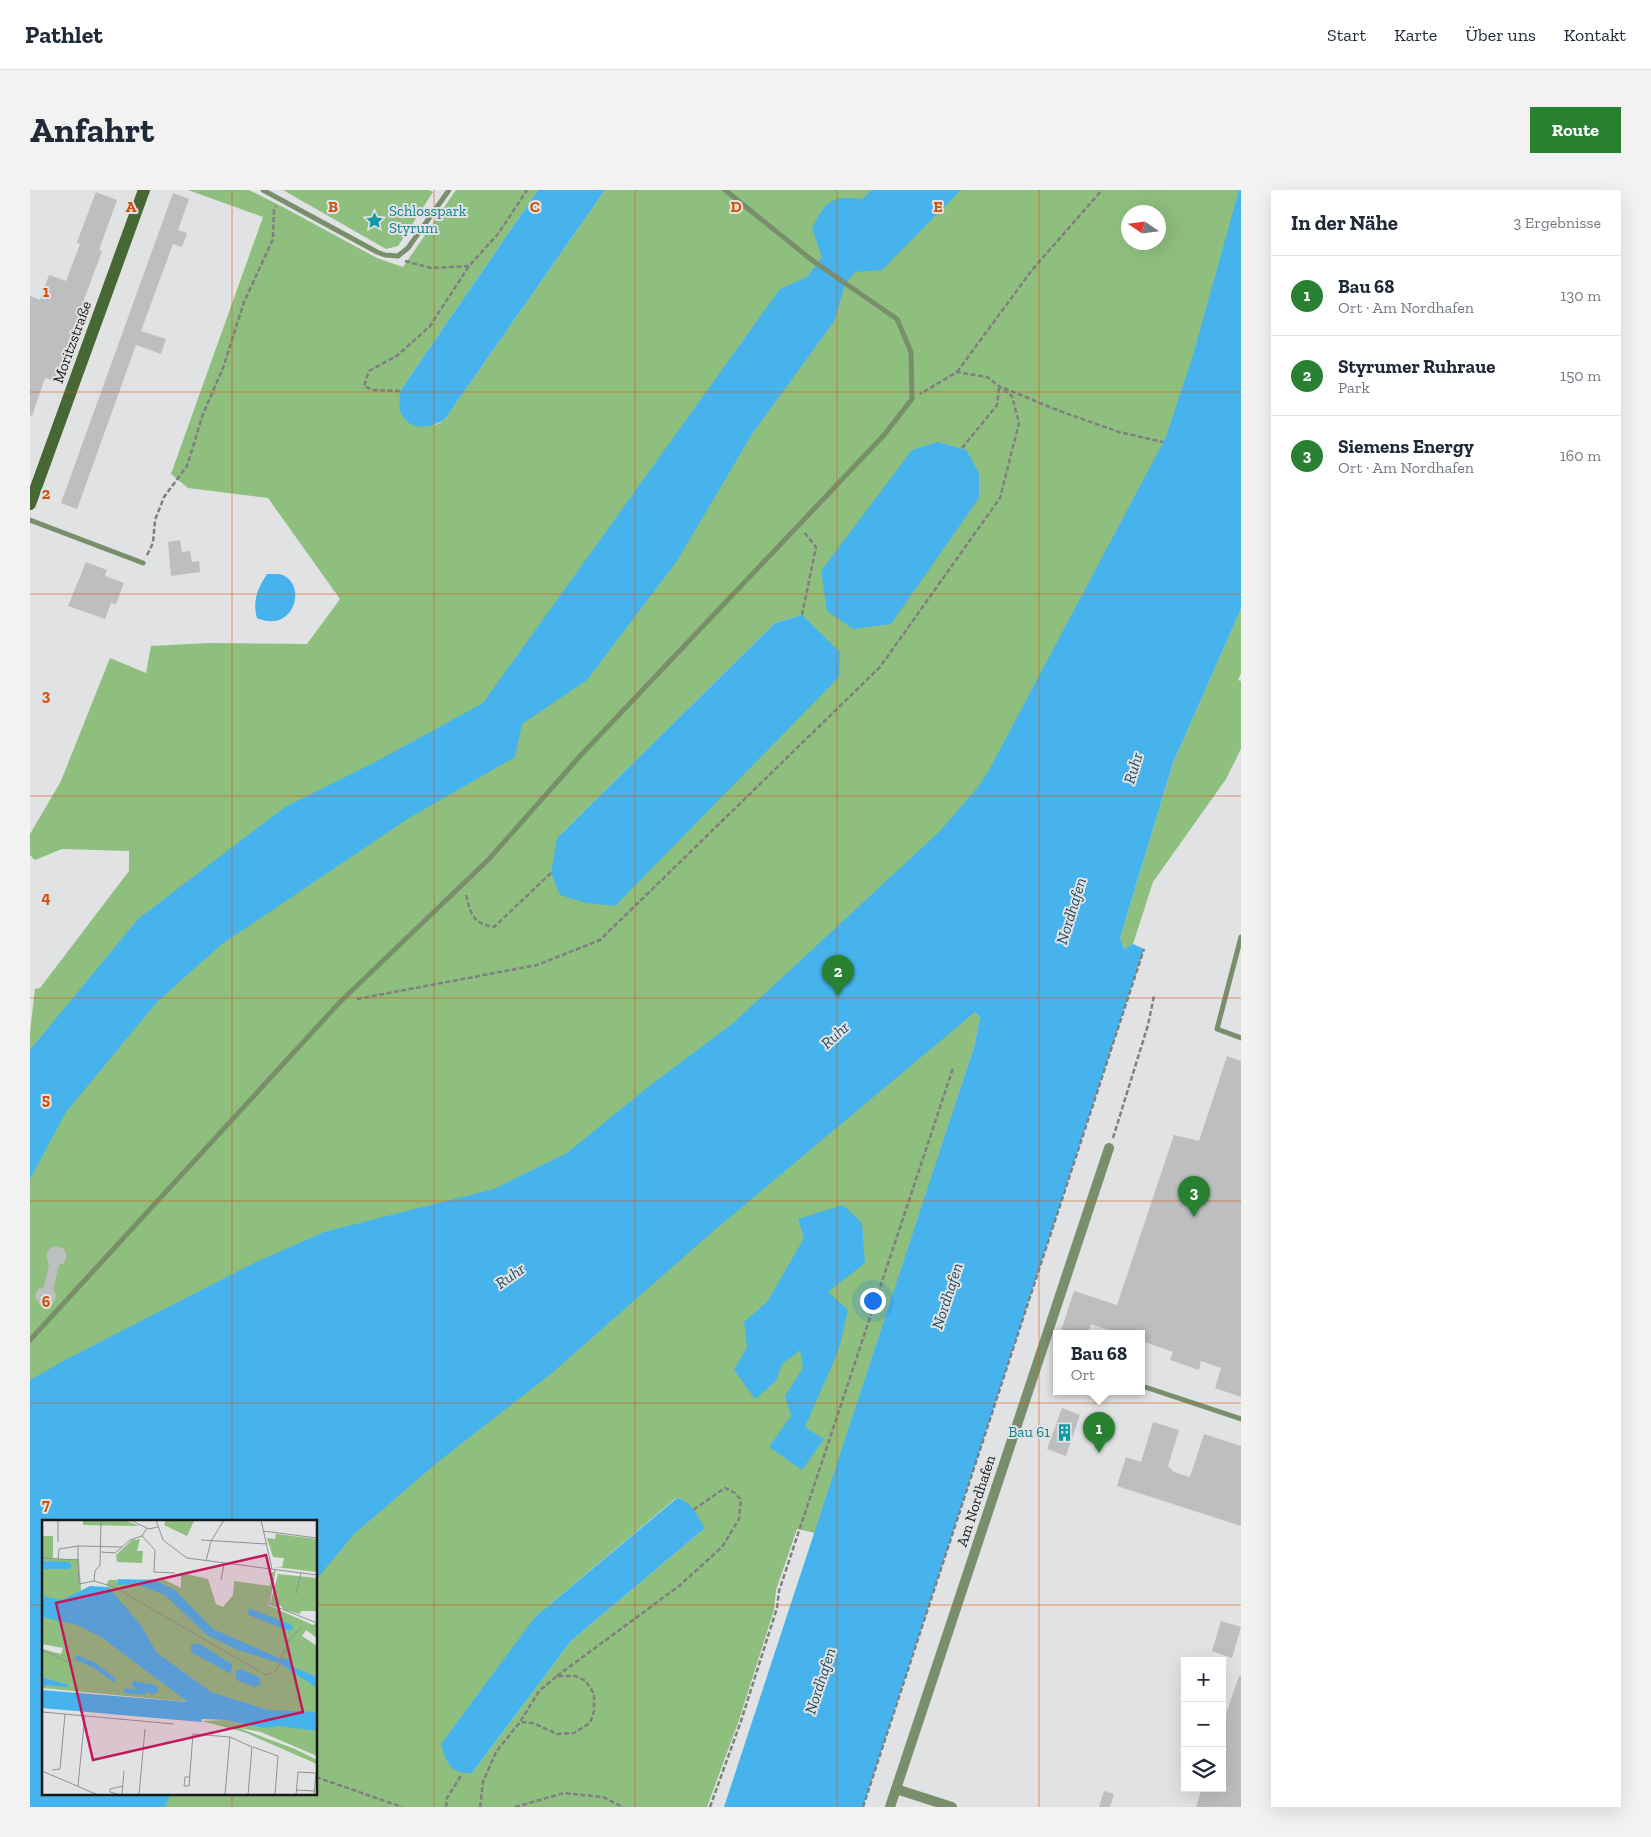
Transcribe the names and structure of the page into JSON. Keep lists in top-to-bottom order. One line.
{"streets":{"main road":["Moritzstraße"],"street":["Am Nordhafen"]},"water":["Ruhr","Nordhafen"],"places":{"place":["Schlosspark Styrum"],"building":["Bau 61"]},"north":"left","page":{"header":"Pathlet","nav":["Start","Karte","Über uns","Kontakt"],"buttons":"Route","title":"Anfahrt","heading":["In der Nähe","3 Ergebnisse"],"list":[{"mark":"1","name":"Bau 68","note":"Ort · Am Nordhafen","value":"130 m"},{"mark":"2","name":"Styrumer Ruhraue","note":"Park","value":"150 m"},{"mark":"3","name":"Siemens Energy","note":"Ort · Am Nordhafen","value":"160 m"}],"pins":["2","3","1"],"popup":["Bau 68","Ort"],"map_buttons":["+","−"]},"grid":{"columns":["A","B","C","D","E"],"rows":["1","2","3","4","5","6","7"]}}
